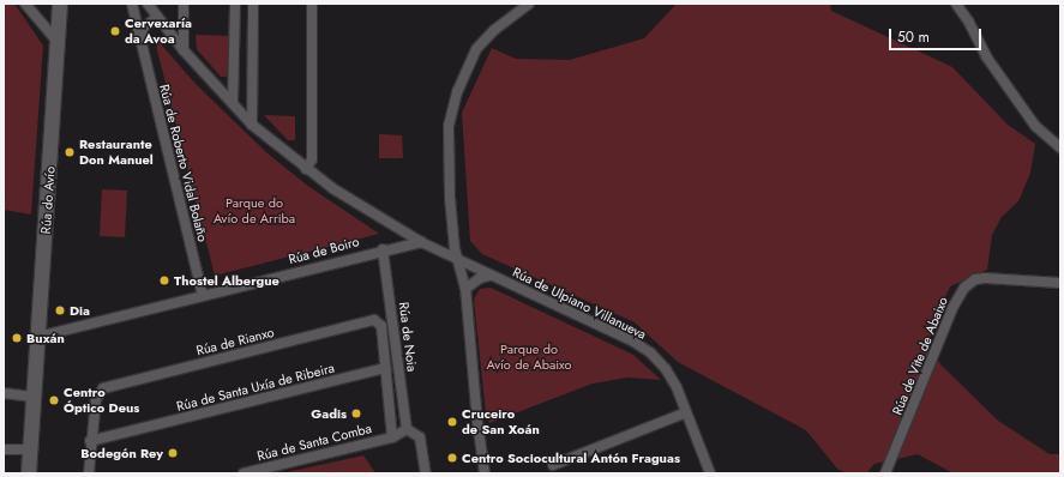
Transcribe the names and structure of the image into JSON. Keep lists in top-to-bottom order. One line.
{"streets":{"main road":["Rúa do Avío"],"street":["Rúa de Roberto Vidal Bolaño","Rúa de Boiro","Rúa de Ulpiano Villanueva","Rúa de Noia","Rúa de Rianxo","Rúa de Vite de Abaixo","Rúa de Santa Uxía de Ribeira","Rúa de Santa Comba"]},"crossings":[["Rúa de Roberto Vidal Bolaño","Rúa de Boiro"],["Rúa do Avío","Rúa de Boiro"],["Rúa de Boiro","Rúa de Ulpiano Villanueva"],["Rúa de Boiro","Rúa de Noia"],["Rúa de Noia","Rúa de Rianxo"],["Rúa de Noia","Rúa de Santa Uxía de Ribeira"],["Rúa de Noia","Rúa de Santa Comba"],["Rúa de Rianxo","Rúa de Santa Uxía de Ribeira"]],"parks":["Parque do Avío de Arriba","Parque do Avío de Abaixo"],"places":["Cervexaría da Avoa","Restaurante Don Manuel","Thostel Albergue","Dia","Buxán","Centro Óptico Deus","Gadis","Cruceiro de San Xoán","Bodegón Rey","Centro Sociocultural Antón Fraguas"],"scale_bar":"50 m"}
